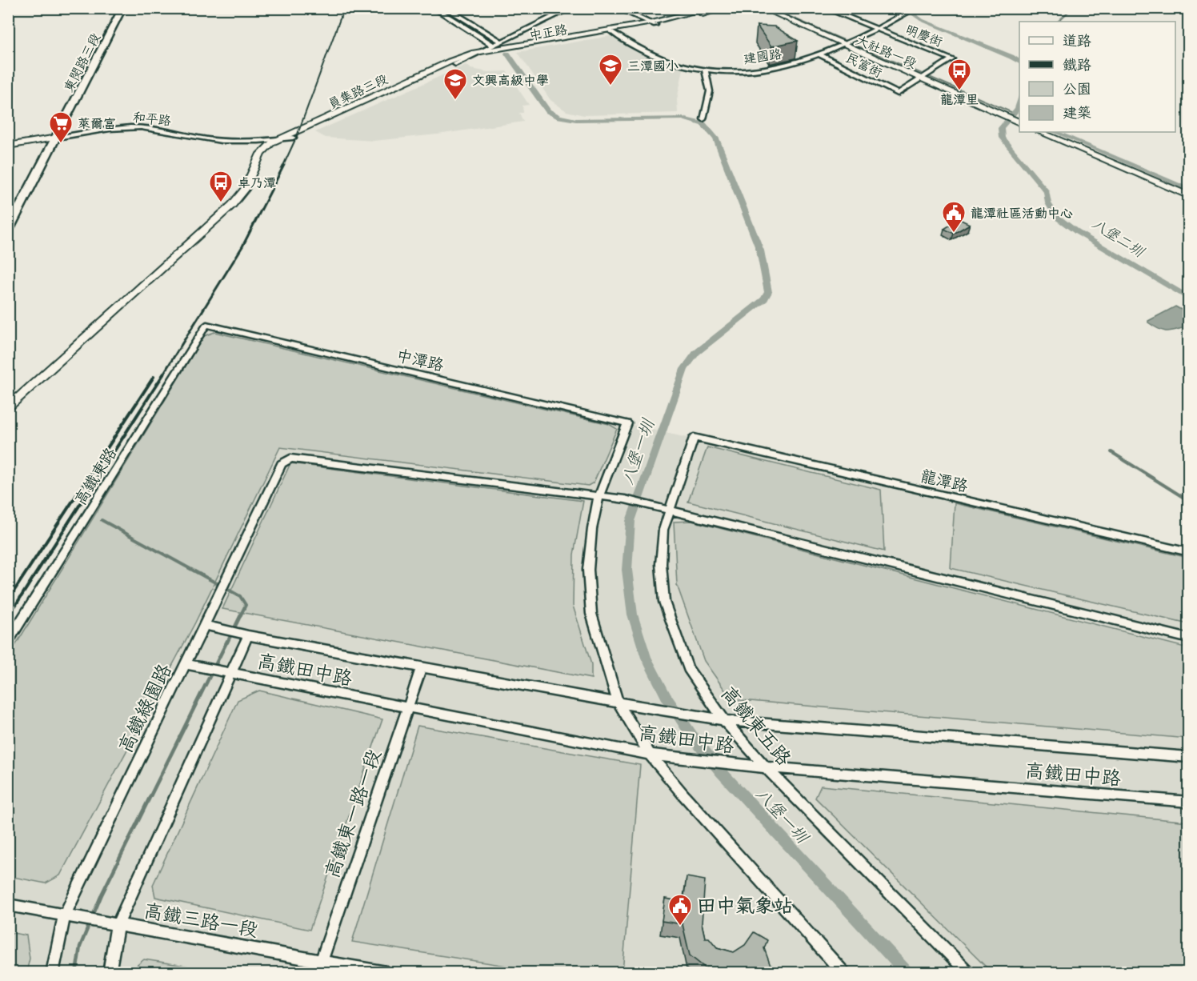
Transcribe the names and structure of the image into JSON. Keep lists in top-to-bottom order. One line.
{"streets":{"main road":["東閔路三段"],"street":["中正路","明慶街","大社路一段","建國路","民富街","員集路三段","和平路","中潭路","高鐵東路","龍潭路","高鐵田中路","高鐵綠園路","高鐵東五路","高鐵東一路一段","高鐵三路一段"]},"crossings":[["中正路","建國路"],["明慶街","大社路一段"],["明慶街","建國路"],["明慶街","民富街"],["大社路一段","建國路"],["大社路一段","民富街"],["建國路","民富街"],["東閔路三段","和平路"],["員集路三段","和平路"],["中潭路","高鐵東路"],["中潭路","高鐵綠園路"],["龍潭路","高鐵東五路"],["高鐵田中路","高鐵綠園路"],["高鐵田中路","高鐵東五路"],["高鐵田中路","高鐵東一路一段"],["高鐵綠園路","高鐵三路一段"],["高鐵東一路一段","高鐵三路一段"]],"water":["八堡二圳","八堡一圳"],"places":{"school or university":["三潭國小","文興高級中學"],"bus stop":["龍潭里","卓乃潭"],"supermarket":["萊爾富"],"public building":["龍潭社區活動中心","田中氣象站"]},"legend":["道路","鐵路","公園","建築"]}
